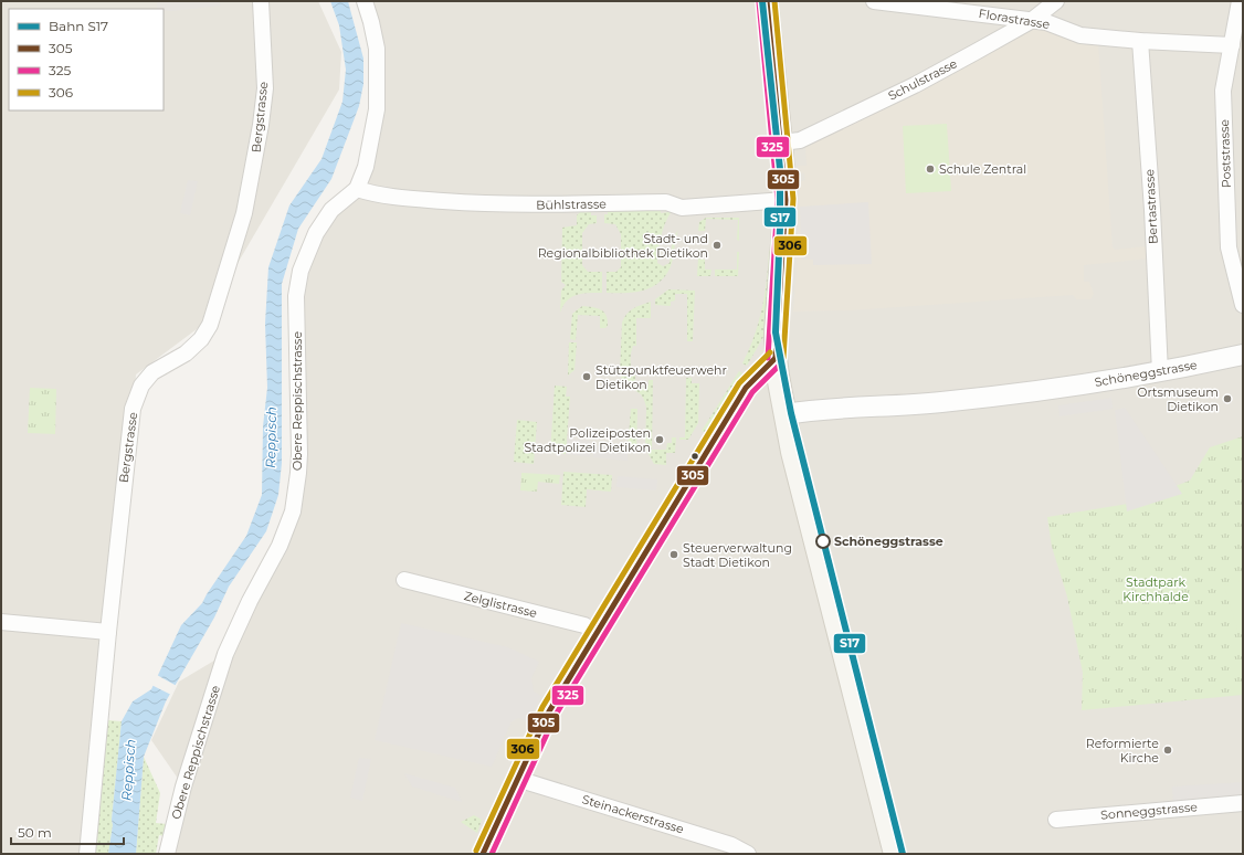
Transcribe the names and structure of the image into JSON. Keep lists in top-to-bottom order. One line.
{"streets":{"street":["Florastrasse","Schulstrasse","Bergstrasse","Poststrasse","Bühlstrasse","Bertastrasse","Schöneggstrasse","Obere Reppischstrasse","Zelglistrasse","Sonneggstrasse","Steinackerstrasse"]},"crossings":[["Florastrasse","Schulstrasse"],["Florastrasse","Poststrasse"],["Florastrasse","Bertastrasse"],["Bühlstrasse","Obere Reppischstrasse"],["Bertastrasse","Schöneggstrasse"]],"water":["Reppisch"],"parks":["Stadtpark Kirchhalde"],"places":["Schule Zentral","Stadt- und Regionalbibliothek Dietikon","Stützpunktfeuerwehr Dietikon","Ortsmuseum Dietikon","Polizeiposten Stadtpolizei Dietikon","Schöneggstrasse","Steuerverwaltung Stadt Dietikon","Reformierte Kirche"],"lines":["rail line S17","transit line 305","transit line 306","transit line 325"],"legend":["Bahn S17","305","325","306"],"scale_bar":"50 m"}
